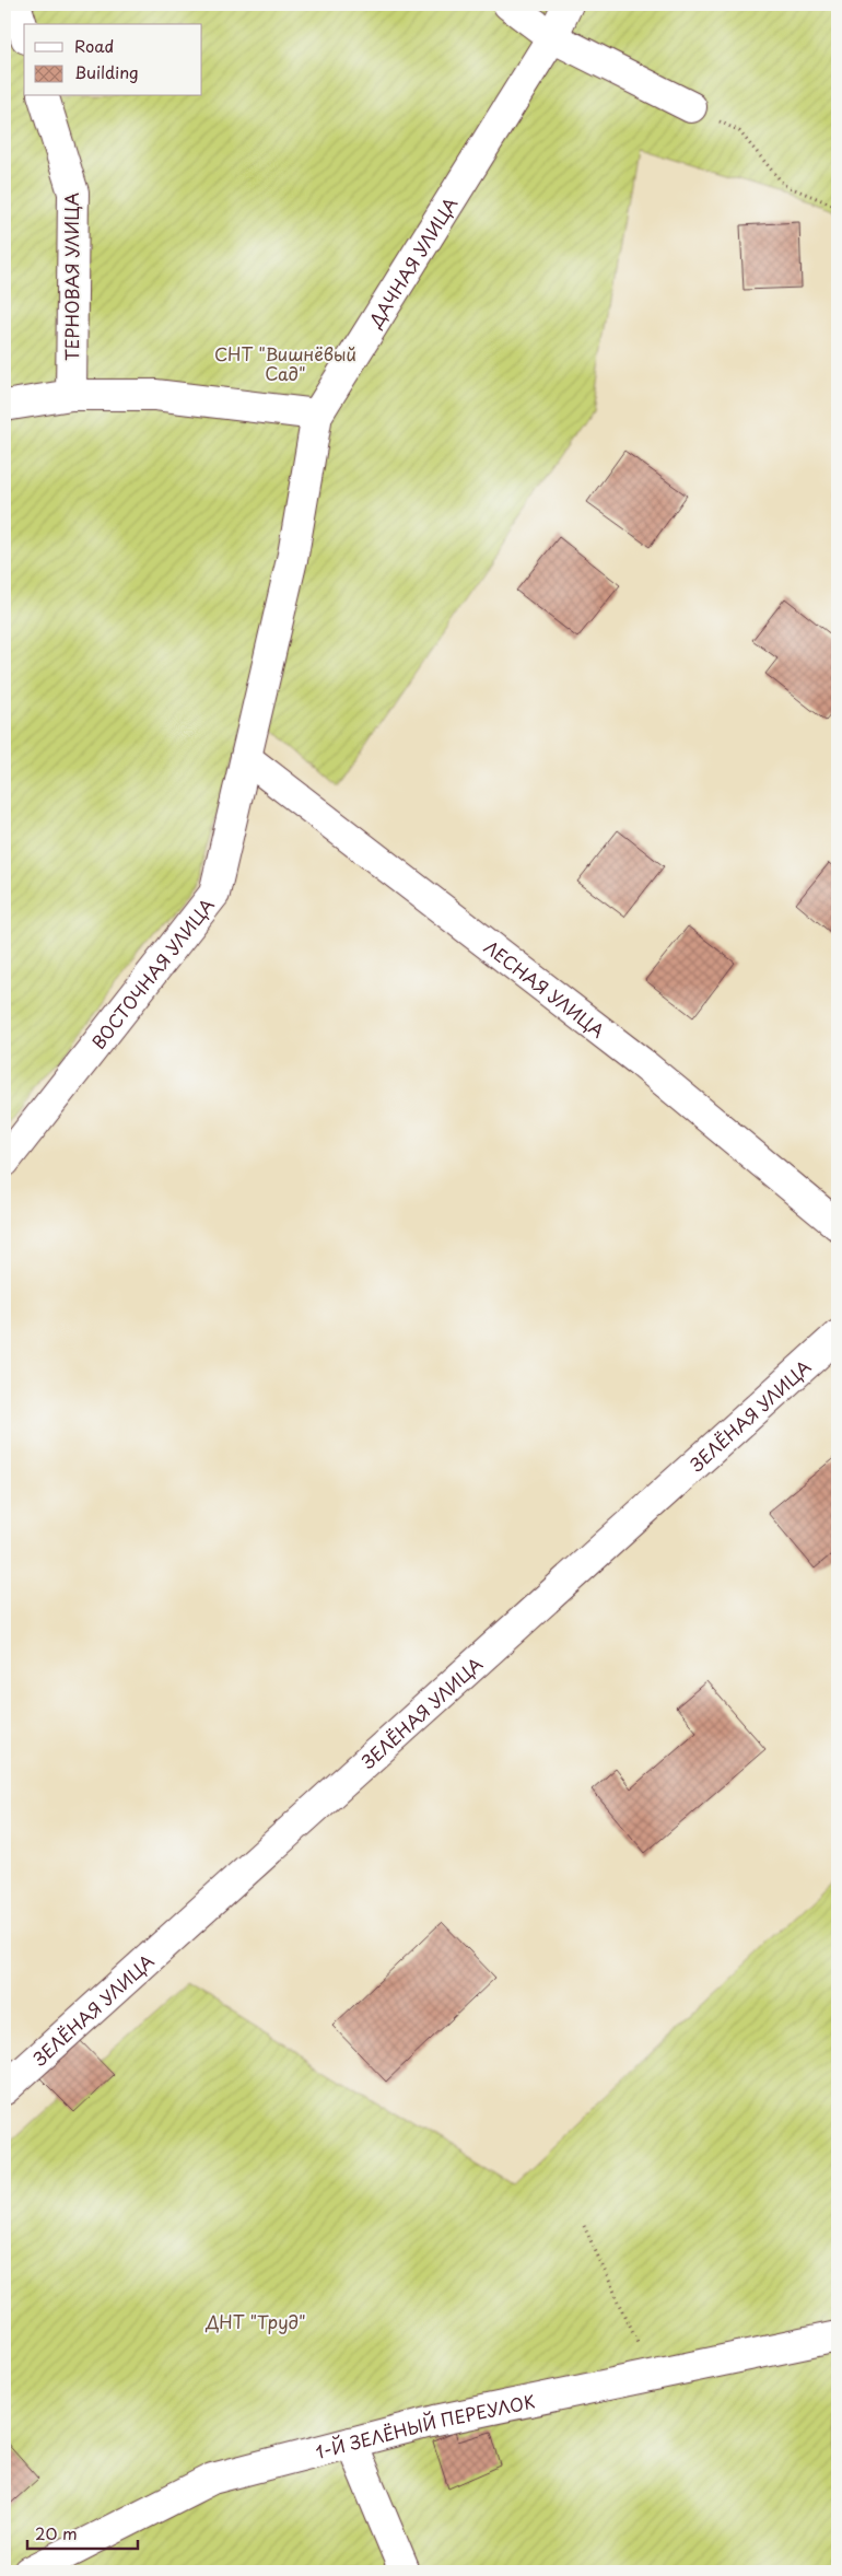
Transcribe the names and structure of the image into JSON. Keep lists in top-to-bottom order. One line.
{"streets":{"street":["ДАЧНАЯ УЛИЦА","ТЕРНОВАЯ УЛИЦА","ВОСТОЧНАЯ УЛИЦА","ЛЕСНАЯ УЛИЦА","ЗЕЛЁНАЯ УЛИЦА","1-Й ЗЕЛЁНЫЙ ПЕРЕУЛОК"]},"crossings":[["ДАЧНАЯ УЛИЦА","ВОСТОЧНАЯ УЛИЦА"],["ДАЧНАЯ УЛИЦА","ЛЕСНАЯ УЛИЦА"],["ВОСТОЧНАЯ УЛИЦА","ЛЕСНАЯ УЛИЦА"]],"parks":["СНТ \"Вишнёвый Сад\"","ДНТ \"Труд\""],"legend":["Road","Building"],"scale_bar":"20 m"}
